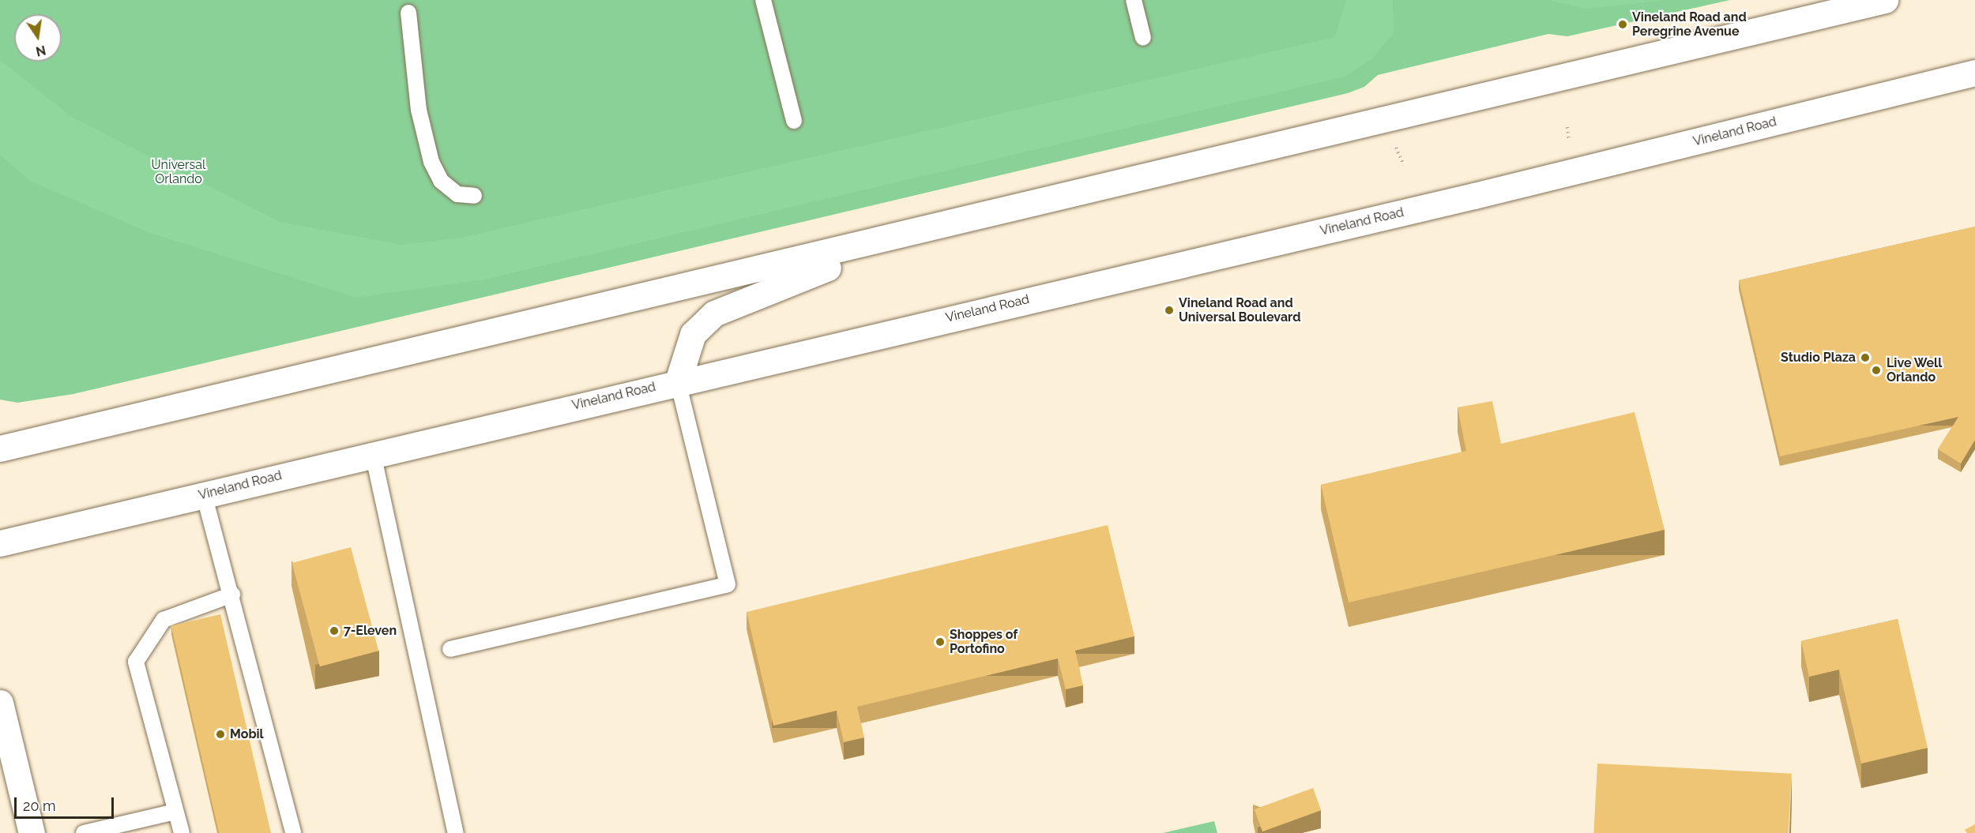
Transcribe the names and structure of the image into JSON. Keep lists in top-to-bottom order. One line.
{"streets":{"main road":["Vineland Road"]},"parks":["Universal Orlando"],"places":["Vineland Road and Peregrine Avenue","Vineland Road and Universal Boulevard","Studio Plaza","Live Well Orlando","7-Eleven","Shoppes of Portofino","Mobil"],"scale_bar":"20 m","north":"bottom"}
